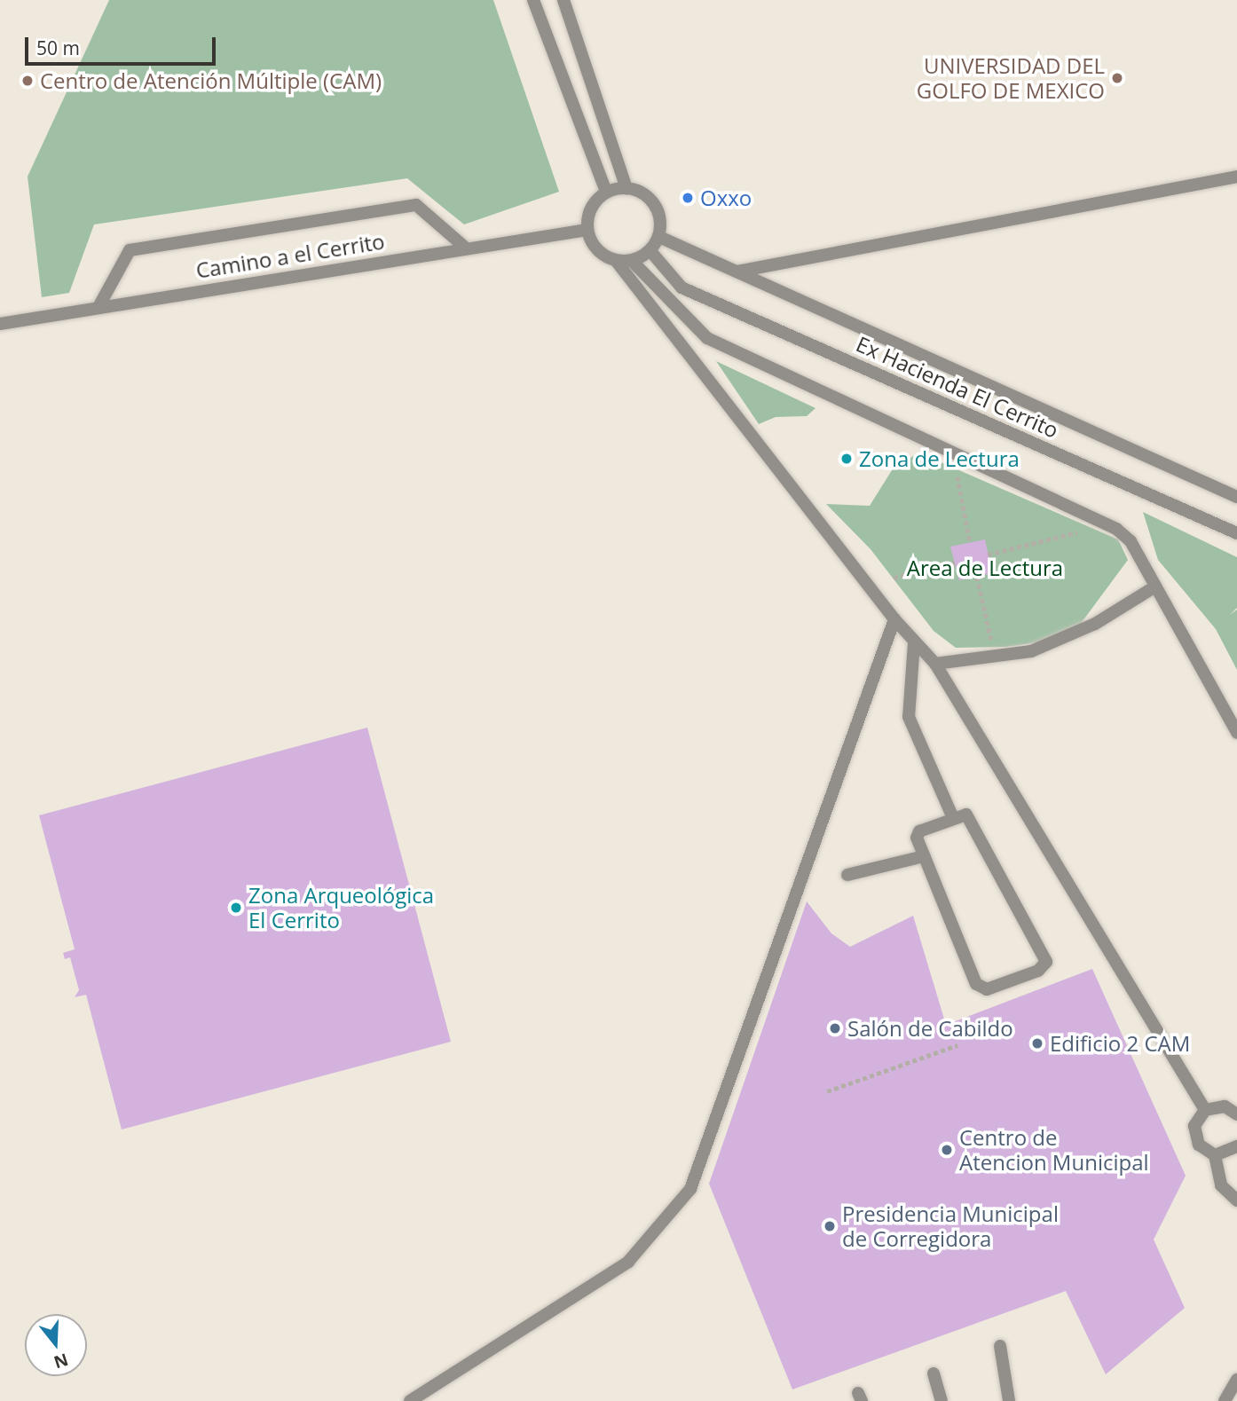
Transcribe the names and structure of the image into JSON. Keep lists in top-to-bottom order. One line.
{"streets":{"street":["Camino a el Cerrito","Ex Hacienda El Cerrito"]},"crossings":[["Camino a el Cerrito","Ex Hacienda El Cerrito"]],"parks":["Area de Lectura"],"places":["UNIVERSIDAD DEL GOLFO DE MEXICO","Centro de Atención Múltiple (CAM)","Oxxo","Zona de Lectura","Zona Arqueológica El Cerrito","Salón de Cabildo","Edificio 2 CAM","Centro de Atencion Municipal","Presidencia Municipal de Corregidora"],"scale_bar":"50 m","north":"bottom"}
